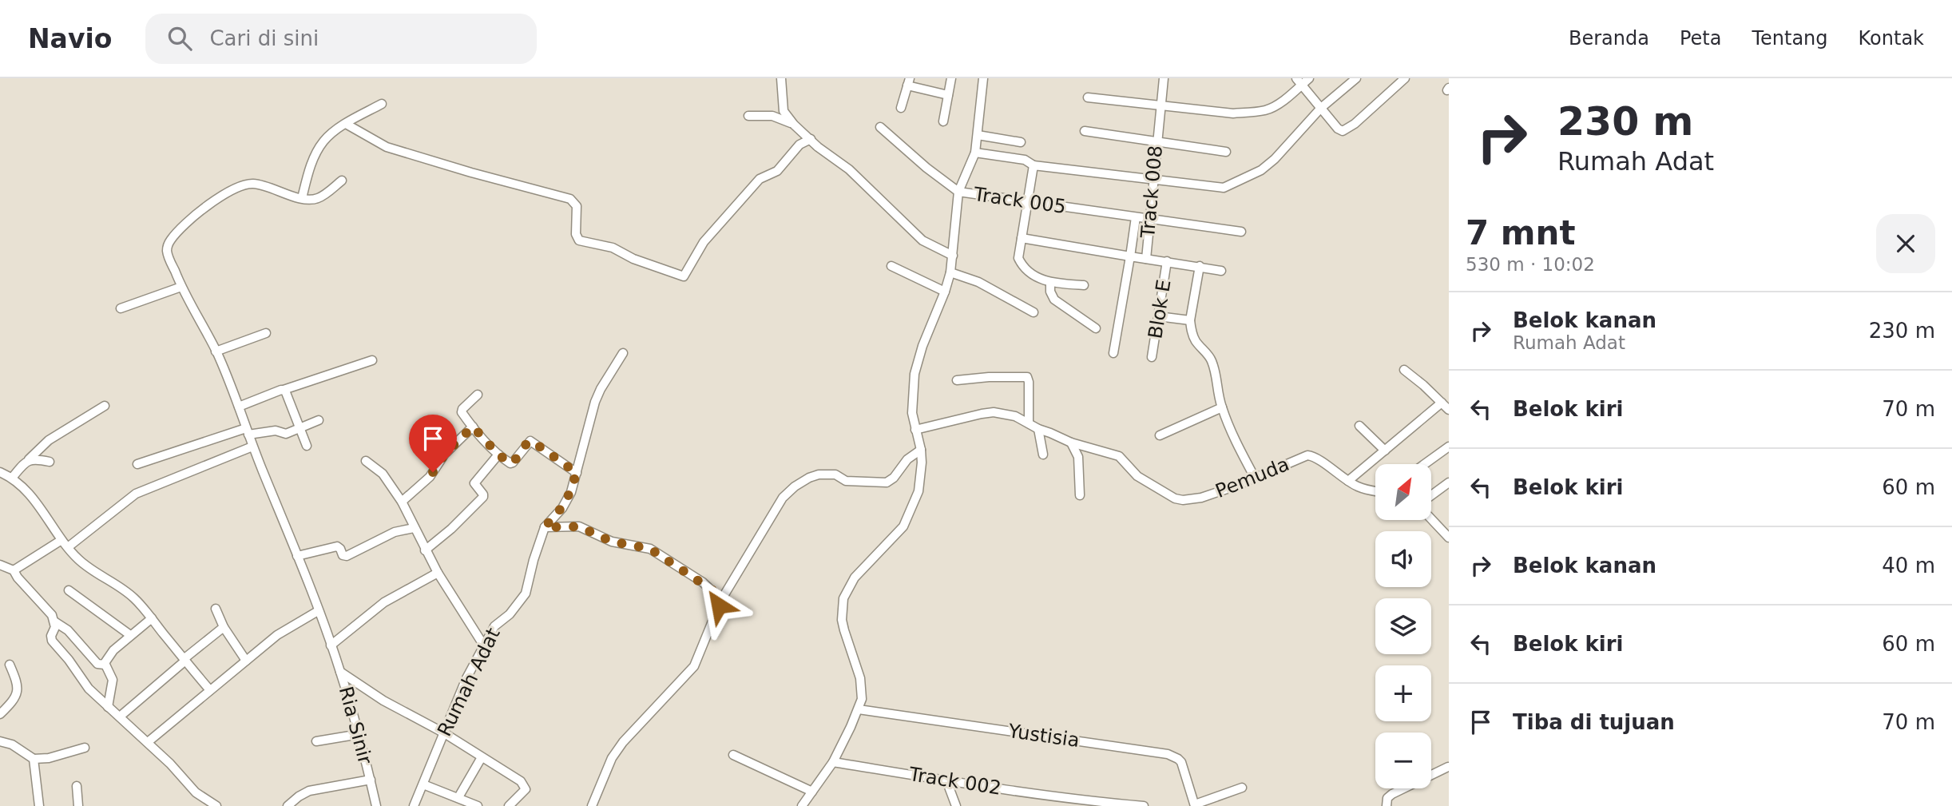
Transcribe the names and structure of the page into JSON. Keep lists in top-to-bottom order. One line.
{"streets":{"street":["Track 008","Track 005","Blok E","Pemuda","Rumah Adat","Ria Sinir","Yustisia","Track 002"]},"crossings":[["Track 008","Track 005"]],"north":"top right","page":{"header":"Navio","search":"Cari di sini","nav":["Beranda","Peta","Tentang","Kontak"],"turn":["230 m","Rumah Adat"],"heading":["7 mnt","530 m · 10:02"],"list":[{"name":"Belok kanan","note":"Rumah Adat","value":"230 m"},{"name":"Belok kiri","value":"70 m"},{"name":"Belok kiri","value":"60 m"},{"name":"Belok kanan","value":"40 m"},{"name":"Belok kiri","value":"60 m"},{"name":"Tiba di tujuan","value":"70 m"}],"map_buttons":["+","−"]}}
